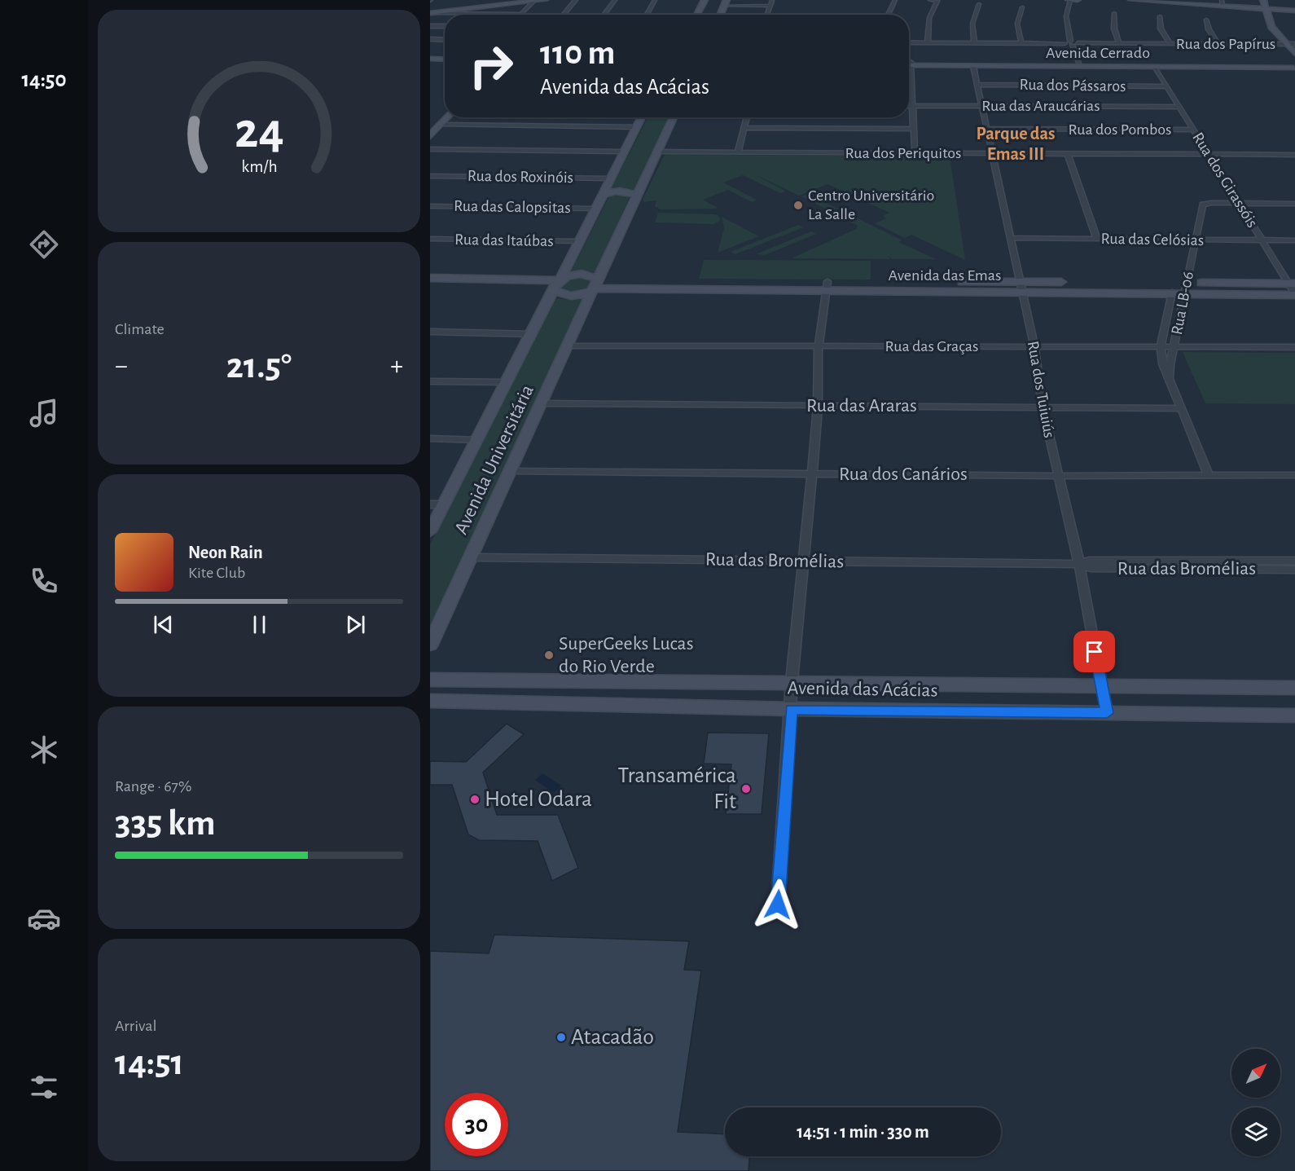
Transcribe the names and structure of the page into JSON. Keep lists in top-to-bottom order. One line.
{"streets":{"street":["Rua dos Papírus","Avenida Cerrado","Rua dos Pássaros","Rua das Araucárias","Rua dos Pombos","Rua dos Periquitos","Rua dos Roxinóis","Rua dos Girassóis","Rua das Calopsitas","Rua das Celósias","Rua das Itaúbas","Avenida das Emas","Rua LB-06","Rua das Graças","Rua dos Tuiuiús","Rua das Araras","Avenida Universitária","Rua dos Canários","Rua das Bromélias","Avenida das Acácias"]},"crossings":[["Avenida Cerrado","Rua dos Girassóis"],["Avenida Cerrado","Rua dos Tuiuiús"],["Rua dos Pássaros","Rua dos Girassóis"],["Rua dos Pássaros","Rua dos Tuiuiús"],["Rua das Araucárias","Rua dos Girassóis"],["Rua das Araucárias","Rua dos Tuiuiús"],["Rua dos Pombos","Rua dos Girassóis"],["Rua dos Pombos","Rua dos Tuiuiús"],["Rua dos Periquitos","Rua dos Girassóis"],["Rua dos Periquitos","Rua dos Tuiuiús"],["Rua dos Periquitos","Avenida Universitária"],["Rua dos Roxinóis","Avenida Universitária"],["Rua dos Girassóis","Rua das Celósias"],["Rua dos Girassóis","Avenida das Emas"],["Rua dos Girassóis","Rua LB-06"],["Rua das Calopsitas","Avenida Universitária"],["Rua das Celósias","Rua LB-06"],["Rua das Celósias","Rua dos Tuiuiús"],["Rua das Itaúbas","Avenida Universitária"],["Avenida das Emas","Rua LB-06"],["Avenida das Emas","Rua dos Tuiuiús"],["Avenida das Emas","Avenida Universitária"],["Rua LB-06","Rua das Graças"],["Rua das Graças","Rua dos Tuiuiús"],["Rua das Graças","Avenida Universitária"],["Rua dos Tuiuiús","Rua das Araras"],["Rua dos Tuiuiús","Rua dos Canários"],["Rua dos Tuiuiús","Rua das Bromélias"],["Rua dos Tuiuiús","Avenida das Acácias"],["Rua das Araras","Avenida Universitária"],["Avenida Universitária","Rua dos Canários"],["Avenida Universitária","Rua das Bromélias"]],"districts":["Parque das Emas III"],"places":["Centro Universitário La Salle","SuperGeeks Lucas do Rio Verde","Transamérica Fit","Hotel Odara","Atacadão"],"north":"top right","page":{"tabs":"14:50","turn":["110 m","Avenida das Acácias"],"tile":["Climate",["Range · 67%","335 km"],["Arrival","14:51"]],"heat":["−","21.5°","+"],"song":["Neon Rain","Kite Club"],"limit":"30","trip":"14:51 · 1 min · 330 m","gauge":["24","km/h"]}}
